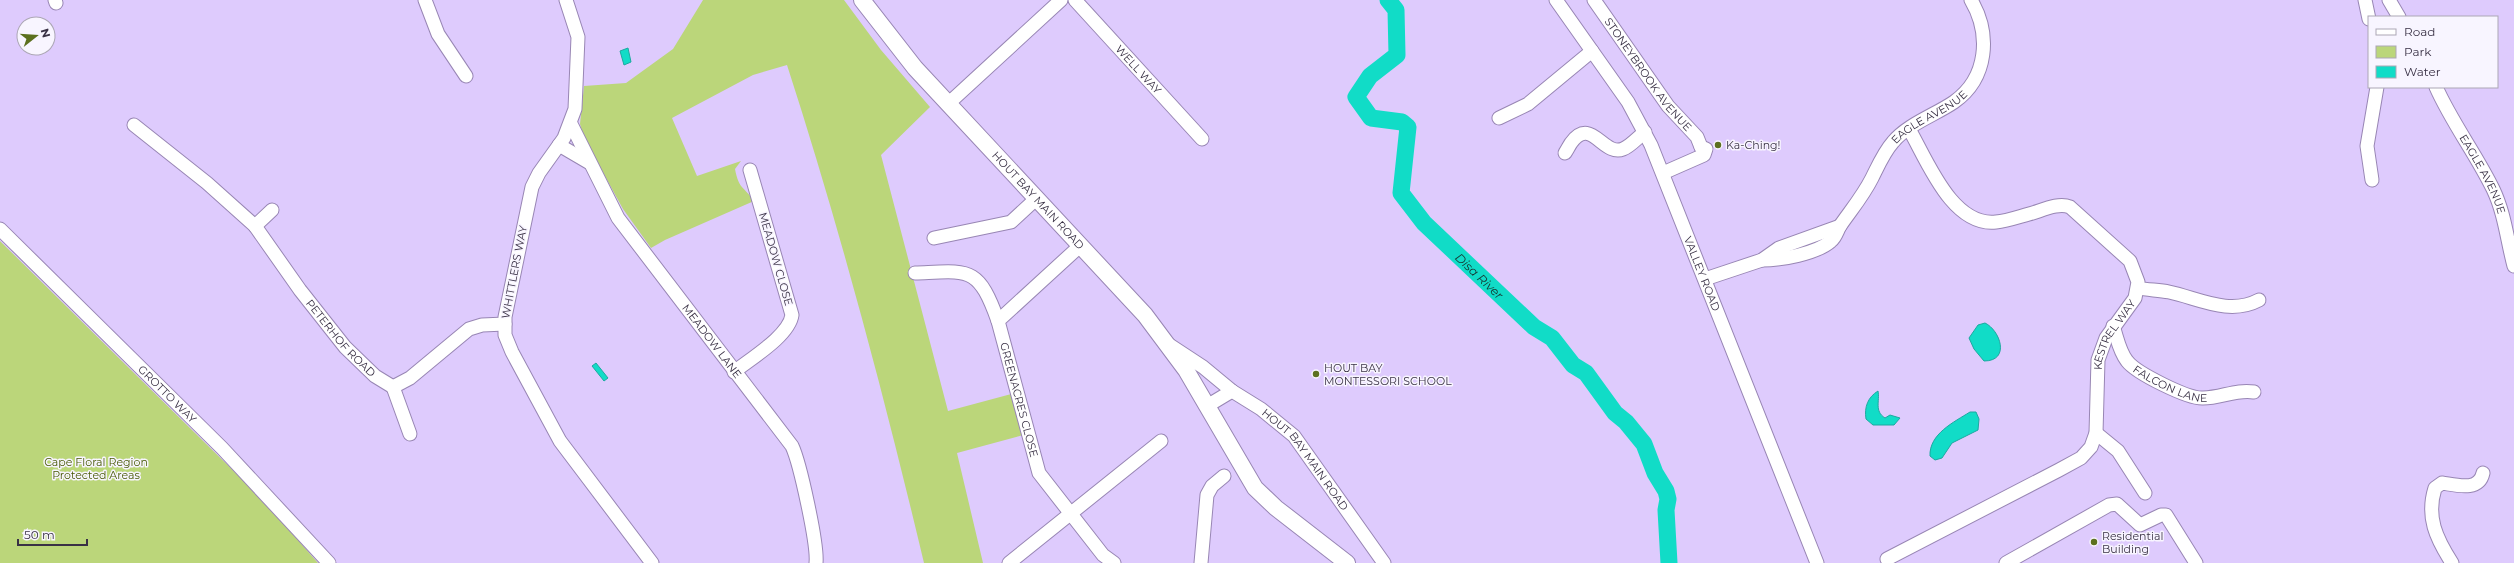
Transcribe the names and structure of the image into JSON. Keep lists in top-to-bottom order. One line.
{"streets":{"main road":["HOUT BAY MAIN ROAD"],"street":["WELL WAY","STONEYBROOK AVENUE","EAGLE AVENUE","MEADOW CLOSE","WHITTLERS WAY","VALLEY ROAD","KESTREL WAY","PETERHOF ROAD","MEADOW LANE","FALCON LANE","GROTTO WAY","GREENACRES CLOSE"]},"crossings":[["STONEYBROOK AVENUE","VALLEY ROAD"],["EAGLE AVENUE","VALLEY ROAD"],["EAGLE AVENUE","KESTREL WAY"],["MEADOW CLOSE","MEADOW LANE"],["WHITTLERS WAY","MEADOW LANE"],["KESTREL WAY","FALCON LANE"]],"water":["Disa River"],"parks":["Cape Floral Region Protected Areas"],"places":["Ka-Ching!","HOUT BAY MONTESSORI SCHOOL","Residential Building"],"legend":["Road","Park","Water"],"scale_bar":"50 m","north":"right"}
